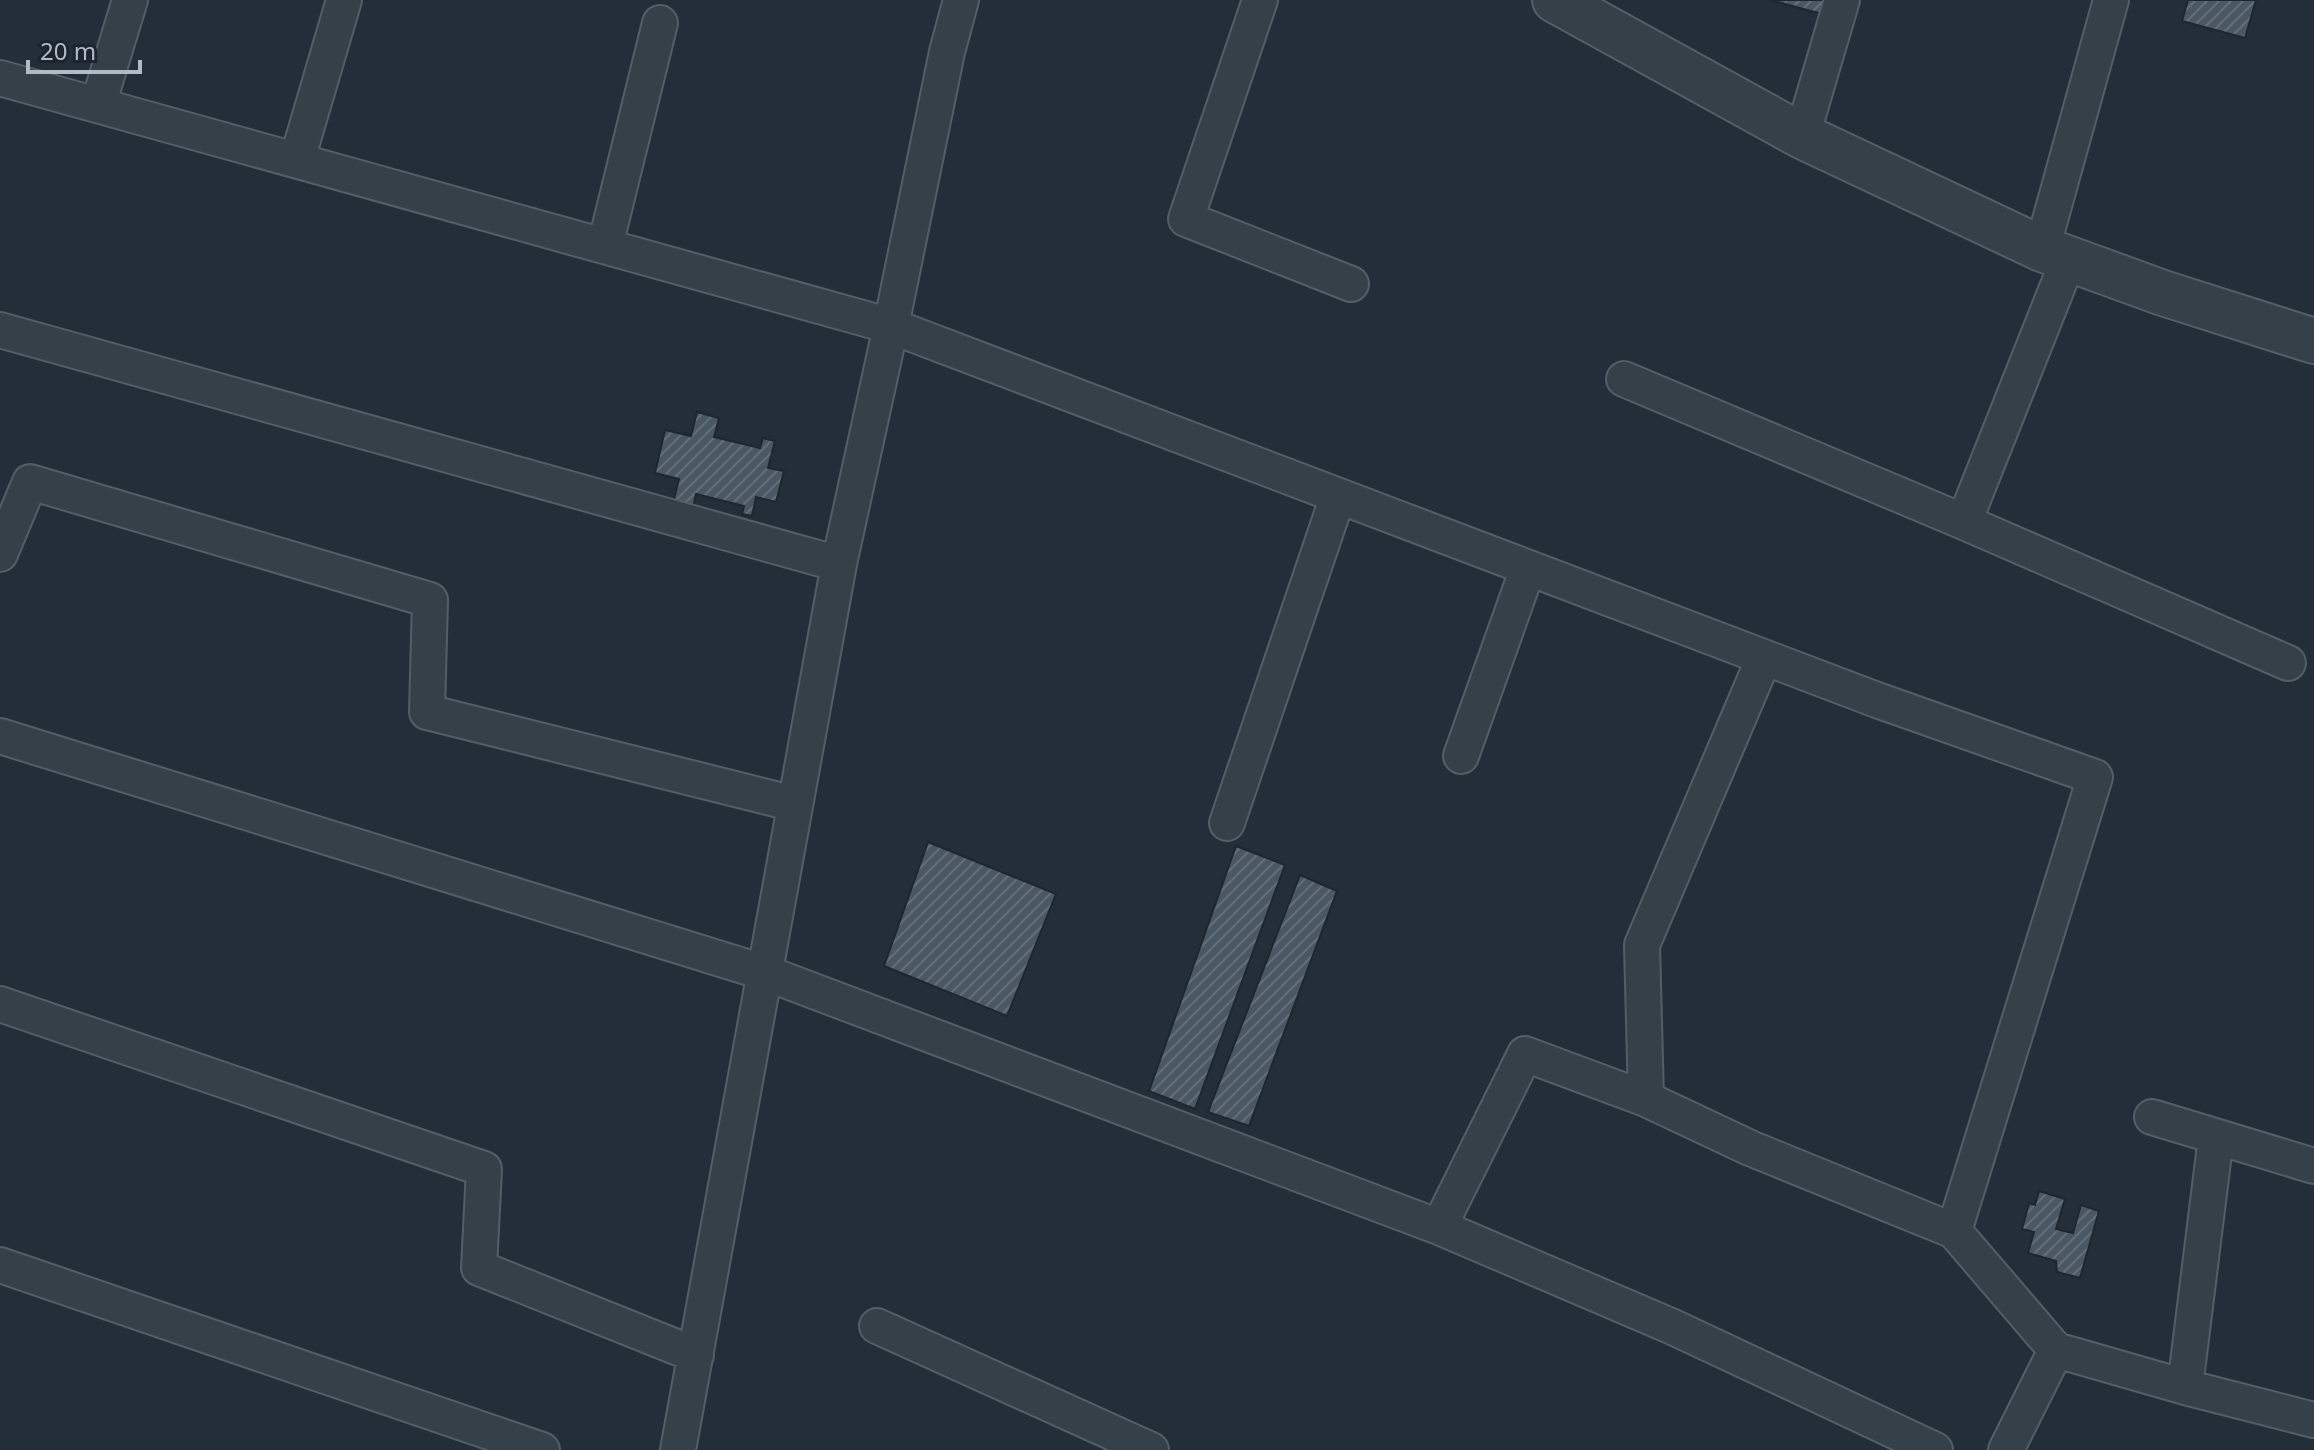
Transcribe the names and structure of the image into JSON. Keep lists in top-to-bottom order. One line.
{"scale_bar":"20 m"}
